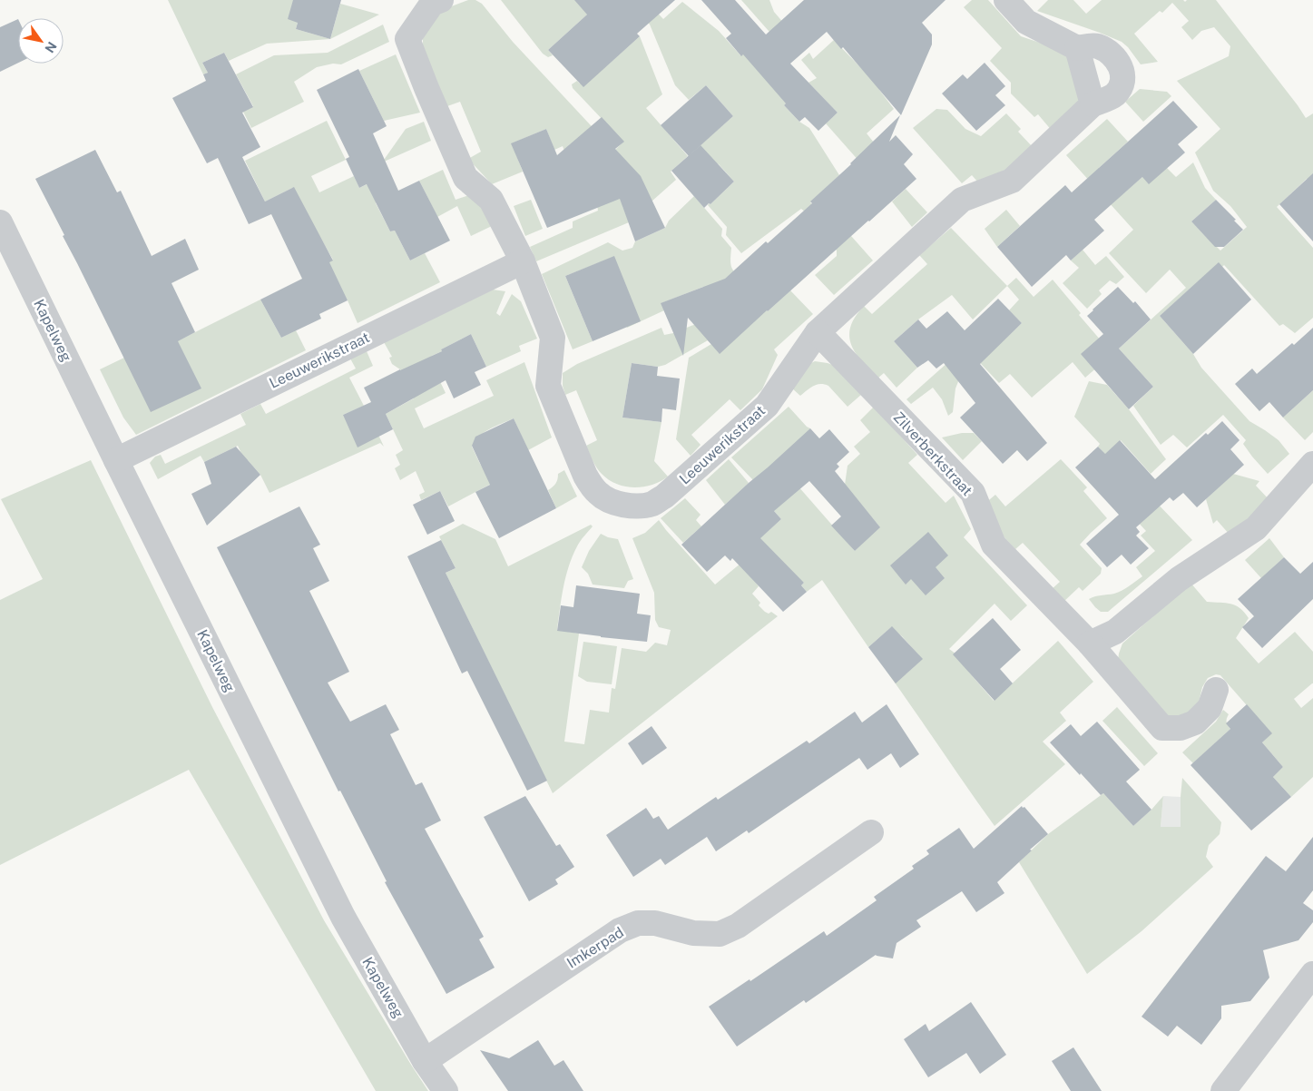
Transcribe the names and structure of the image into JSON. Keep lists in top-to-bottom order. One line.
{"streets":{"street":["Kapelweg","Leeuwerikstraat","Zilverberkstraat","Imkerpad"]},"crossings":[["Kapelweg","Leeuwerikstraat"],["Kapelweg","Imkerpad"],["Leeuwerikstraat","Zilverberkstraat"]],"north":"bottom right"}
